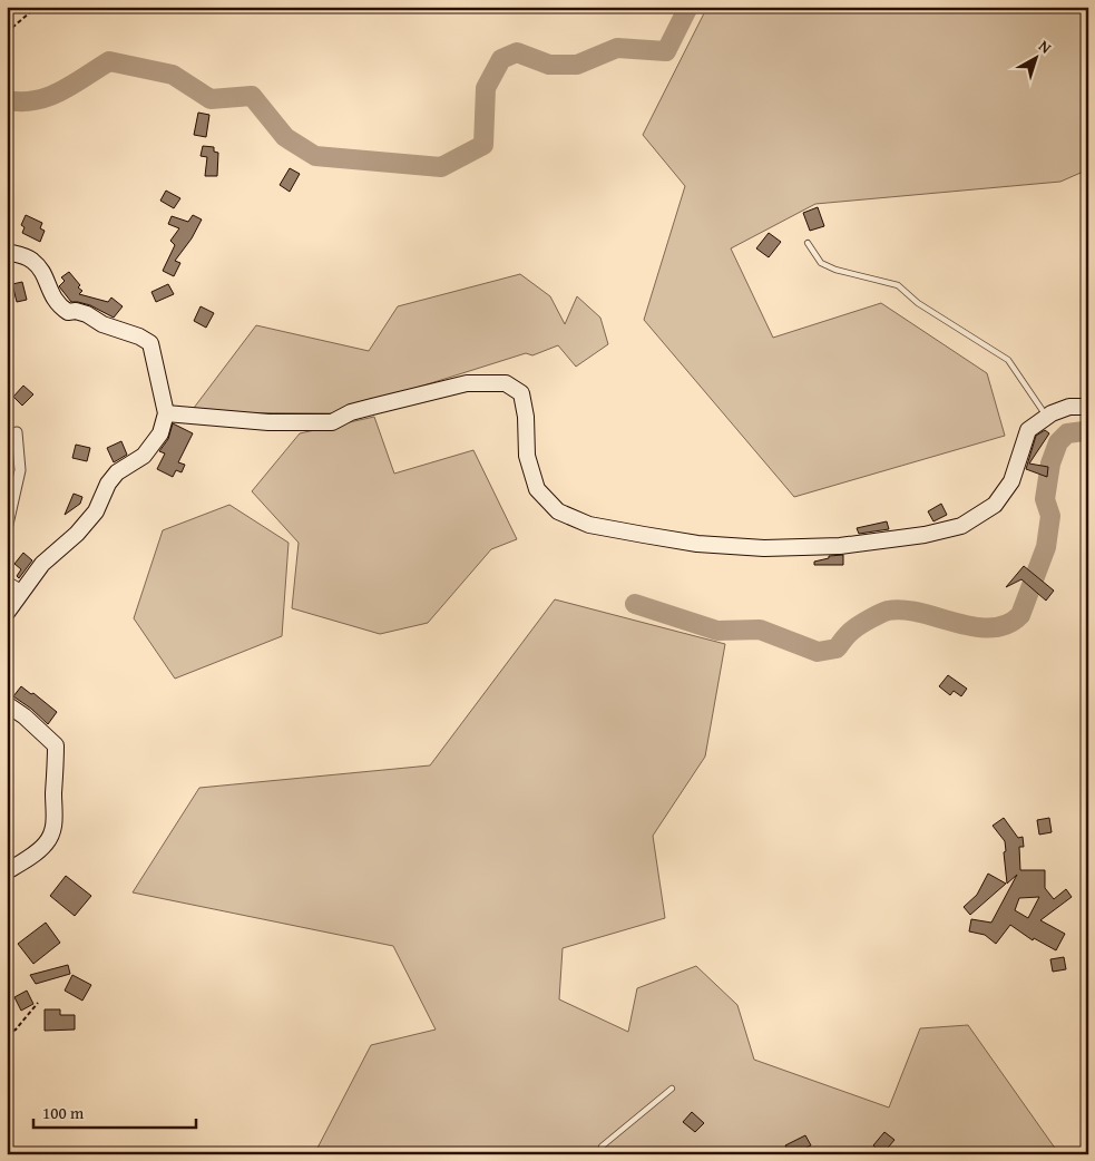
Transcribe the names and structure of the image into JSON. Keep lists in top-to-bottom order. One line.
{"scale_bar":"100 m","north":"top right"}
